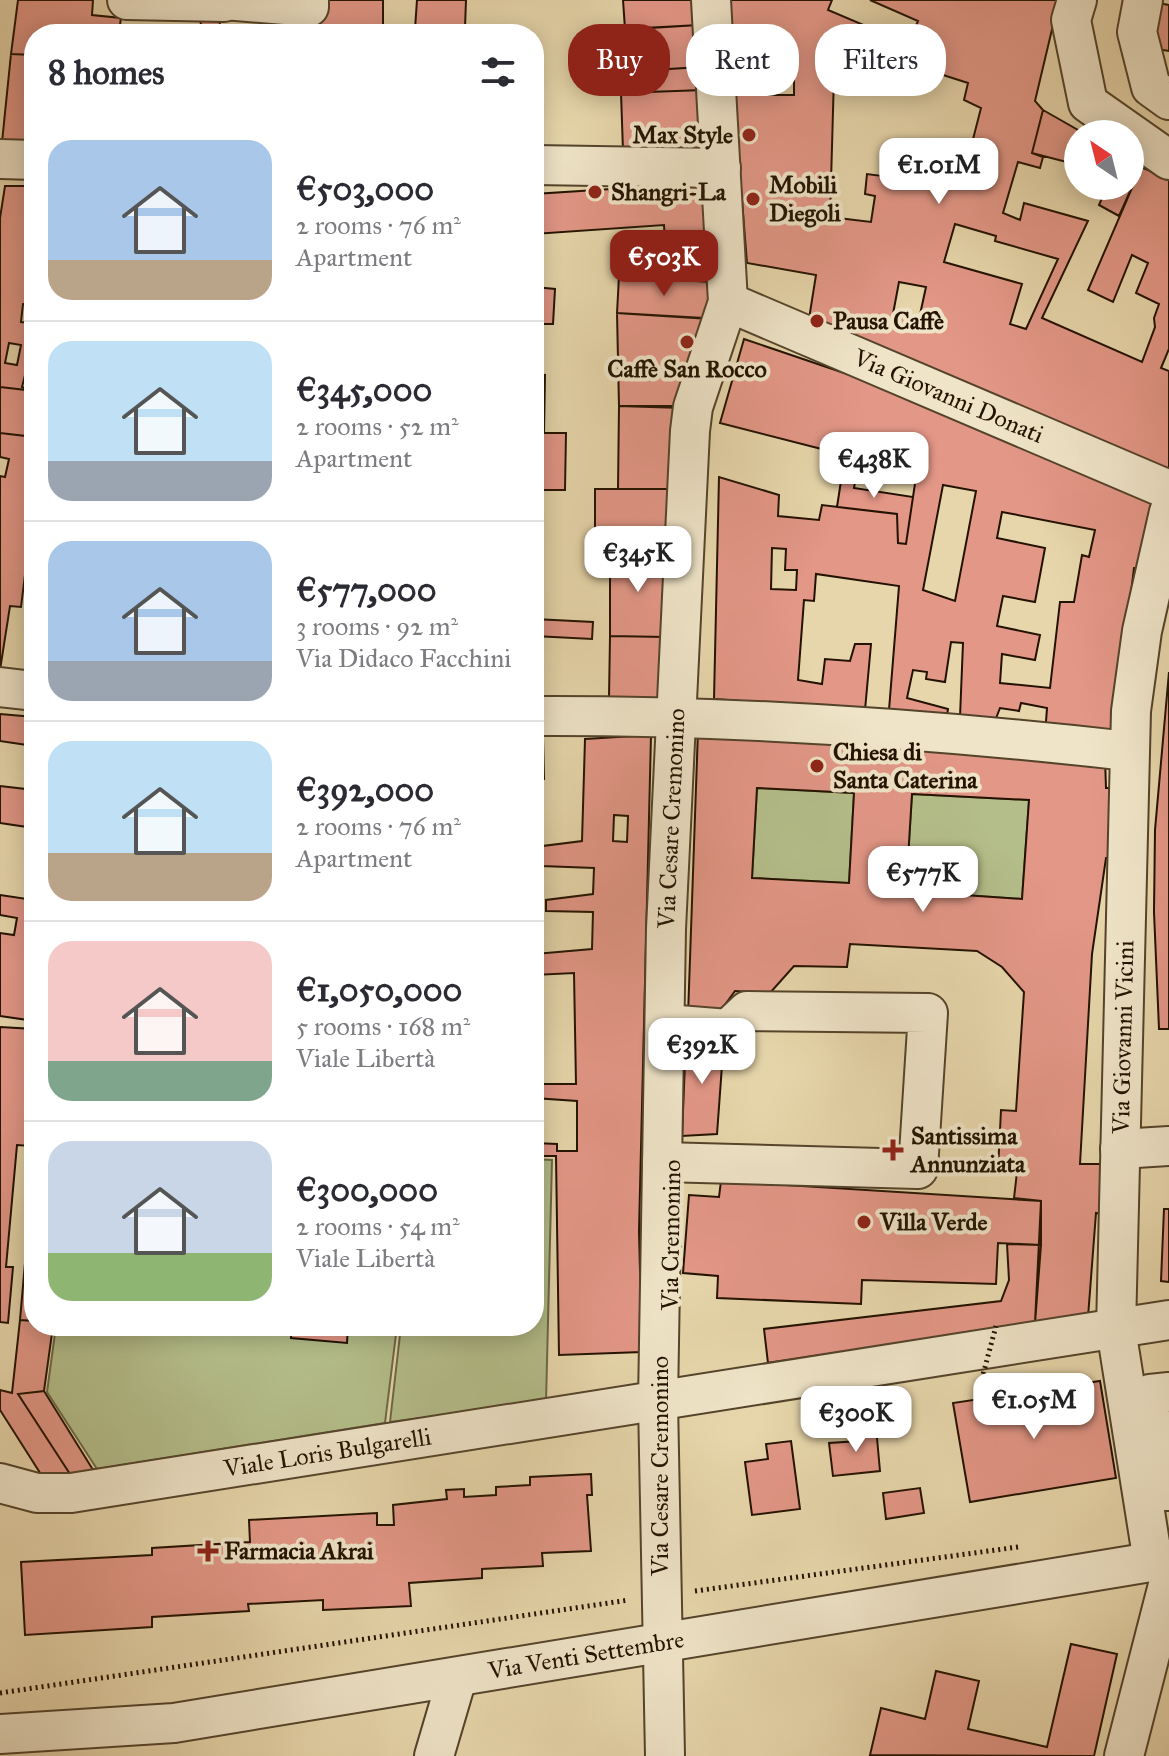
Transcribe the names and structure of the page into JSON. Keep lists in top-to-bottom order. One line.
{"streets":{"street":["Via Giovanni Donati","Via Cesare Cremonino","Via Giovanni Vicini","Via Cremonino","Viale Loris Bulgarelli","Via Venti Settembre"]},"crossings":[["Via Giovanni Donati","Via Cesare Cremonino"],["Via Cesare Cremonino","Via Cremonino"],["Via Cesare Cremonino","Viale Loris Bulgarelli"],["Via Cesare Cremonino","Via Venti Settembre"],["Via Giovanni Vicini","Viale Loris Bulgarelli"],["Via Giovanni Vicini","Via Venti Settembre"]],"places":{"other":["Max Style","Shangri-La","Mobili Diegoli","Pausa Caffè","Caffè San Rocco","Chiesa di Santa Caterina","Villa Verde"],"health":["Santissima Annunziata","Farmacia Akrai"]},"north":"top left","page":{"chip":["Buy","Rent","Filters"],"heading":"8 homes","list":[{"name":"€503,000","note":"2 rooms · 76 m² · Apartment"},{"name":"€345,000","note":"2 rooms · 52 m² · Apartment"},{"name":"€577,000","note":"3 rooms · 92 m² · Via Didaco Facchini"},{"name":"€392,000","note":"2 rooms · 76 m² · Apartment"},{"name":"€1,050,000","note":"5 rooms · 168 m² · Viale Libertà"},{"name":"€300,000","note":"2 rooms · 54 m² · Viale Libertà"}],"price":["€1.01M","€503K","€438K","€345K","€577K","€392K","€1.05M","€300K"]}}
